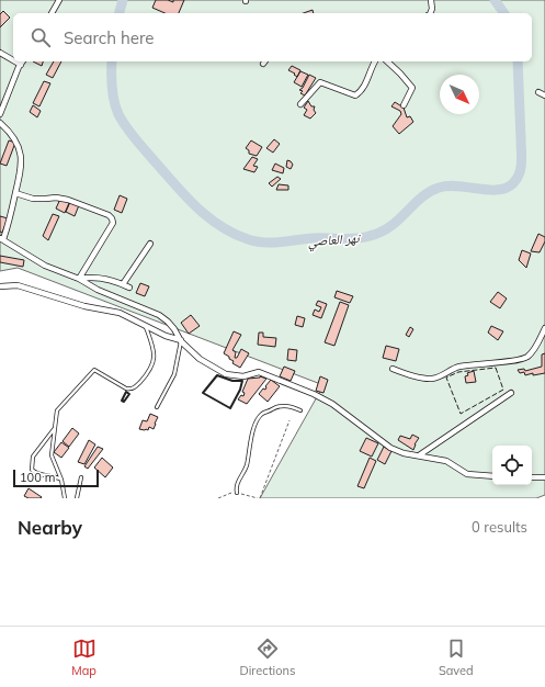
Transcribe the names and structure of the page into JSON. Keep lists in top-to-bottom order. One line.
{"water":["نهر العاصي"],"scale_bar":"100 m","north":"bottom right","page":{"search":"Search here","scale":"100 m","heading":["Nearby","0 results"],"nav":["Map","Directions","Saved"]}}
